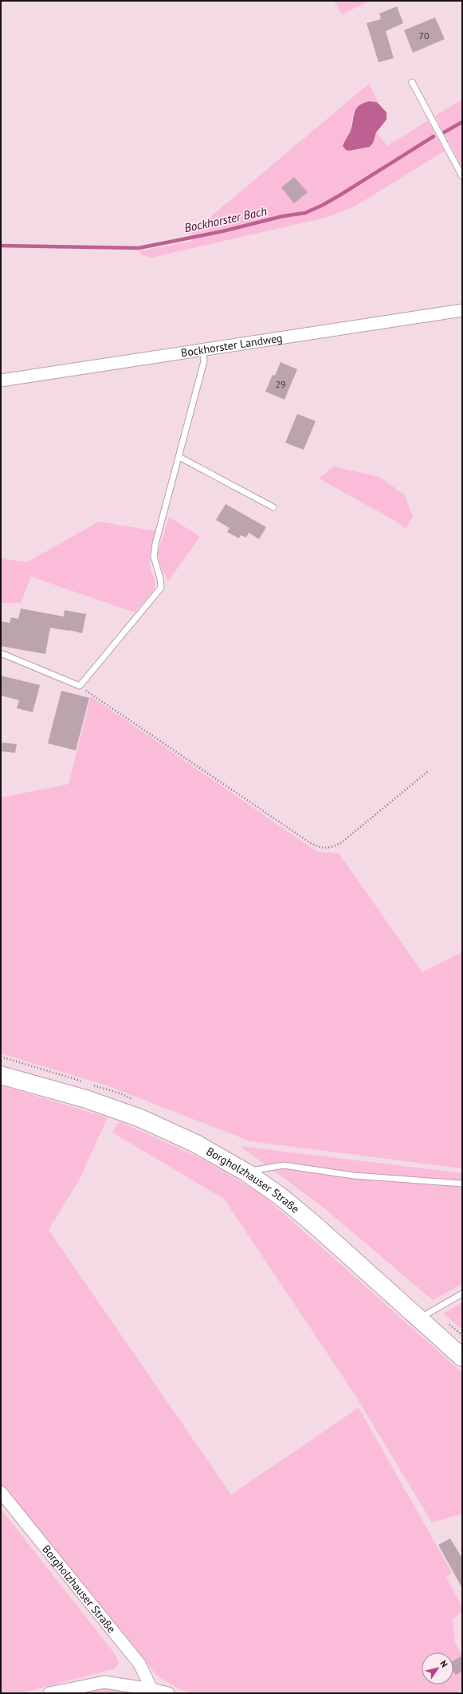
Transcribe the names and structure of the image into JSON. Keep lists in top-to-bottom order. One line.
{"streets":{"main road":["Borgholzhauser Straße"],"street":["Bockhorster Landweg"]},"water":["Bockhorster Bach"],"house_numbers":["70","29"],"north":"top right"}
